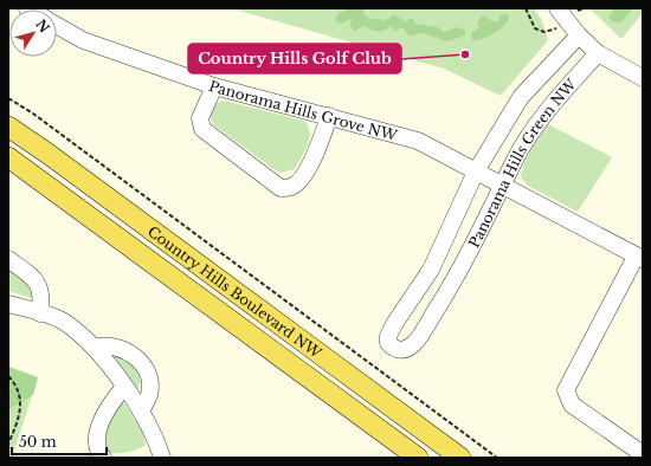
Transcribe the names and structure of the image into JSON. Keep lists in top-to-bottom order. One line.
{"streets":{"main road":["Country Hills Boulevard NW"],"street":["Panorama Hills Grove NW","Panorama Hills Green NW"]},"crossings":[["Panorama Hills Grove NW","Panorama Hills Green NW"]],"places":["Country Hills Golf Club"],"scale_bar":"50 m","north":"top right"}
